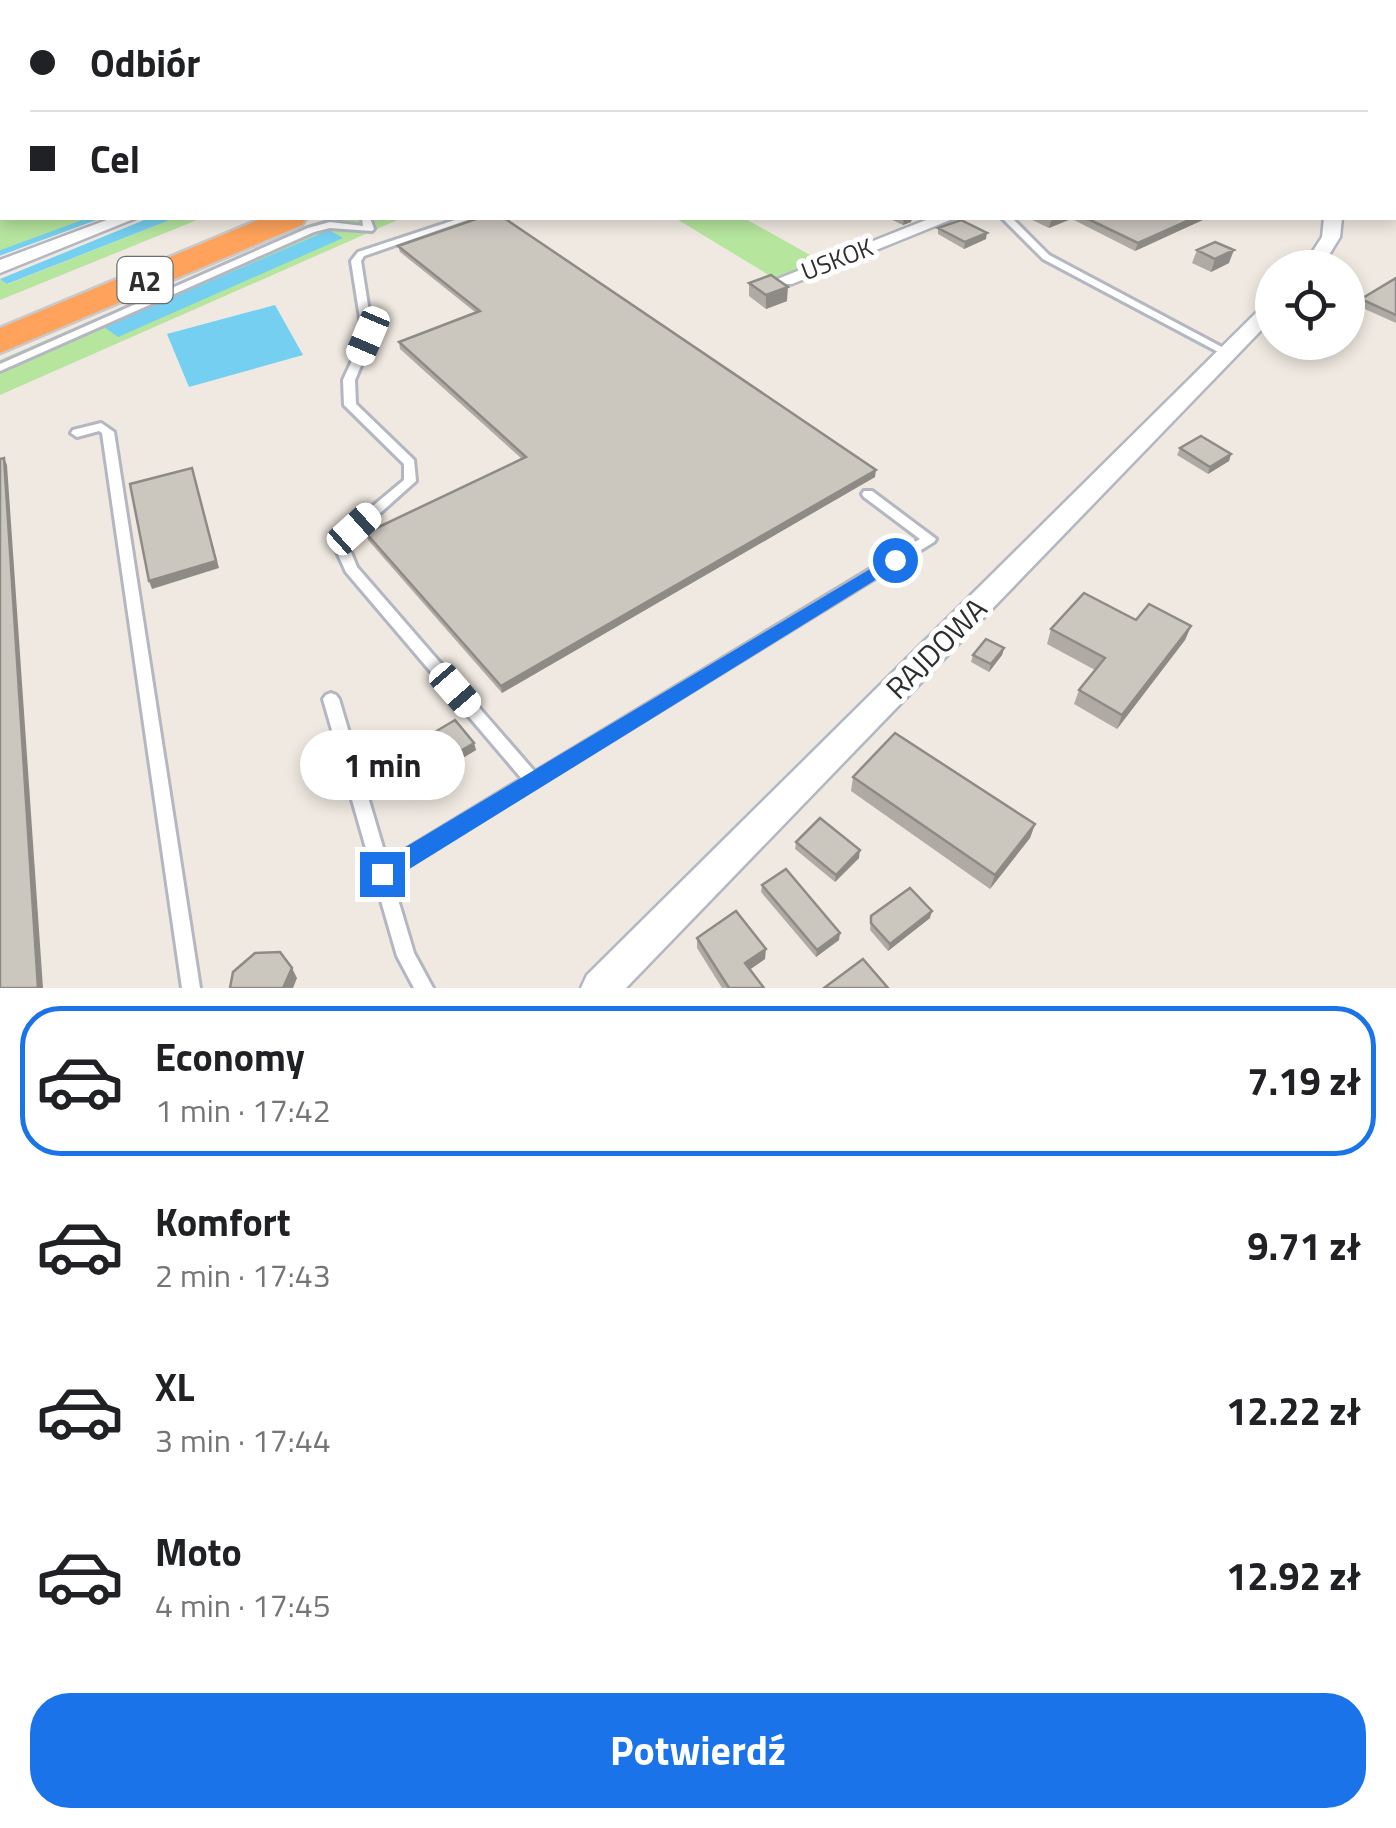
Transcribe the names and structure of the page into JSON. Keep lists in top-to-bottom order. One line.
{"streets":{"highway":["A2"],"street":["USKOK","RAJDOWA"]},"page":{"banner":["Odbiór","Cel"],"bubble":"1 min","list":[{"name":"Economy","note":"1 min · 17:42","value":"7.19 zł"},{"name":"Komfort","note":"2 min · 17:43","value":"9.71 zł"},{"name":"XL","note":"3 min · 17:44","value":"12.22 zł"},{"name":"Moto","note":"4 min · 17:45","value":"12.92 zł"}],"buttons":"Potwierdź"}}
